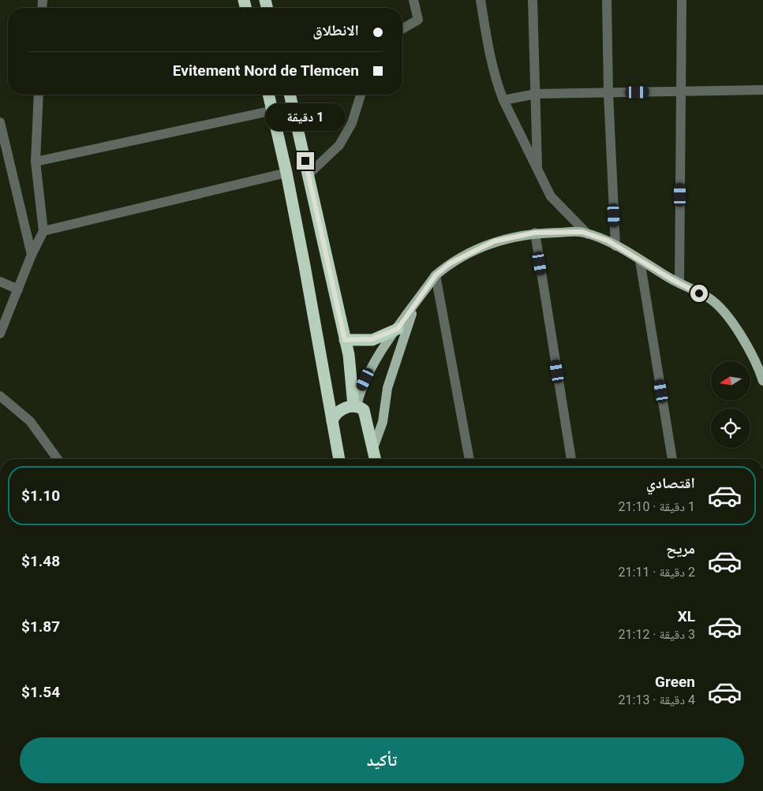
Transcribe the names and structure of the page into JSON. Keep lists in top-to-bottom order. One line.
{"north":"left","page":{"banner":["الانطلاق","Evitement Nord de Tlemcen"],"bubble":"1 دقيقة","list":[{"name":"اقتصادي","note":"1 دقيقة · 21:10","value":"$1.10"},{"name":"مريح","note":"2 دقيقة · 21:11","value":"$1.48"},{"name":"XL","note":"3 دقيقة · 21:12","value":"$1.87"},{"name":"Green","note":"4 دقيقة · 21:13","value":"$1.54"}],"buttons":"تأكيد"}}
